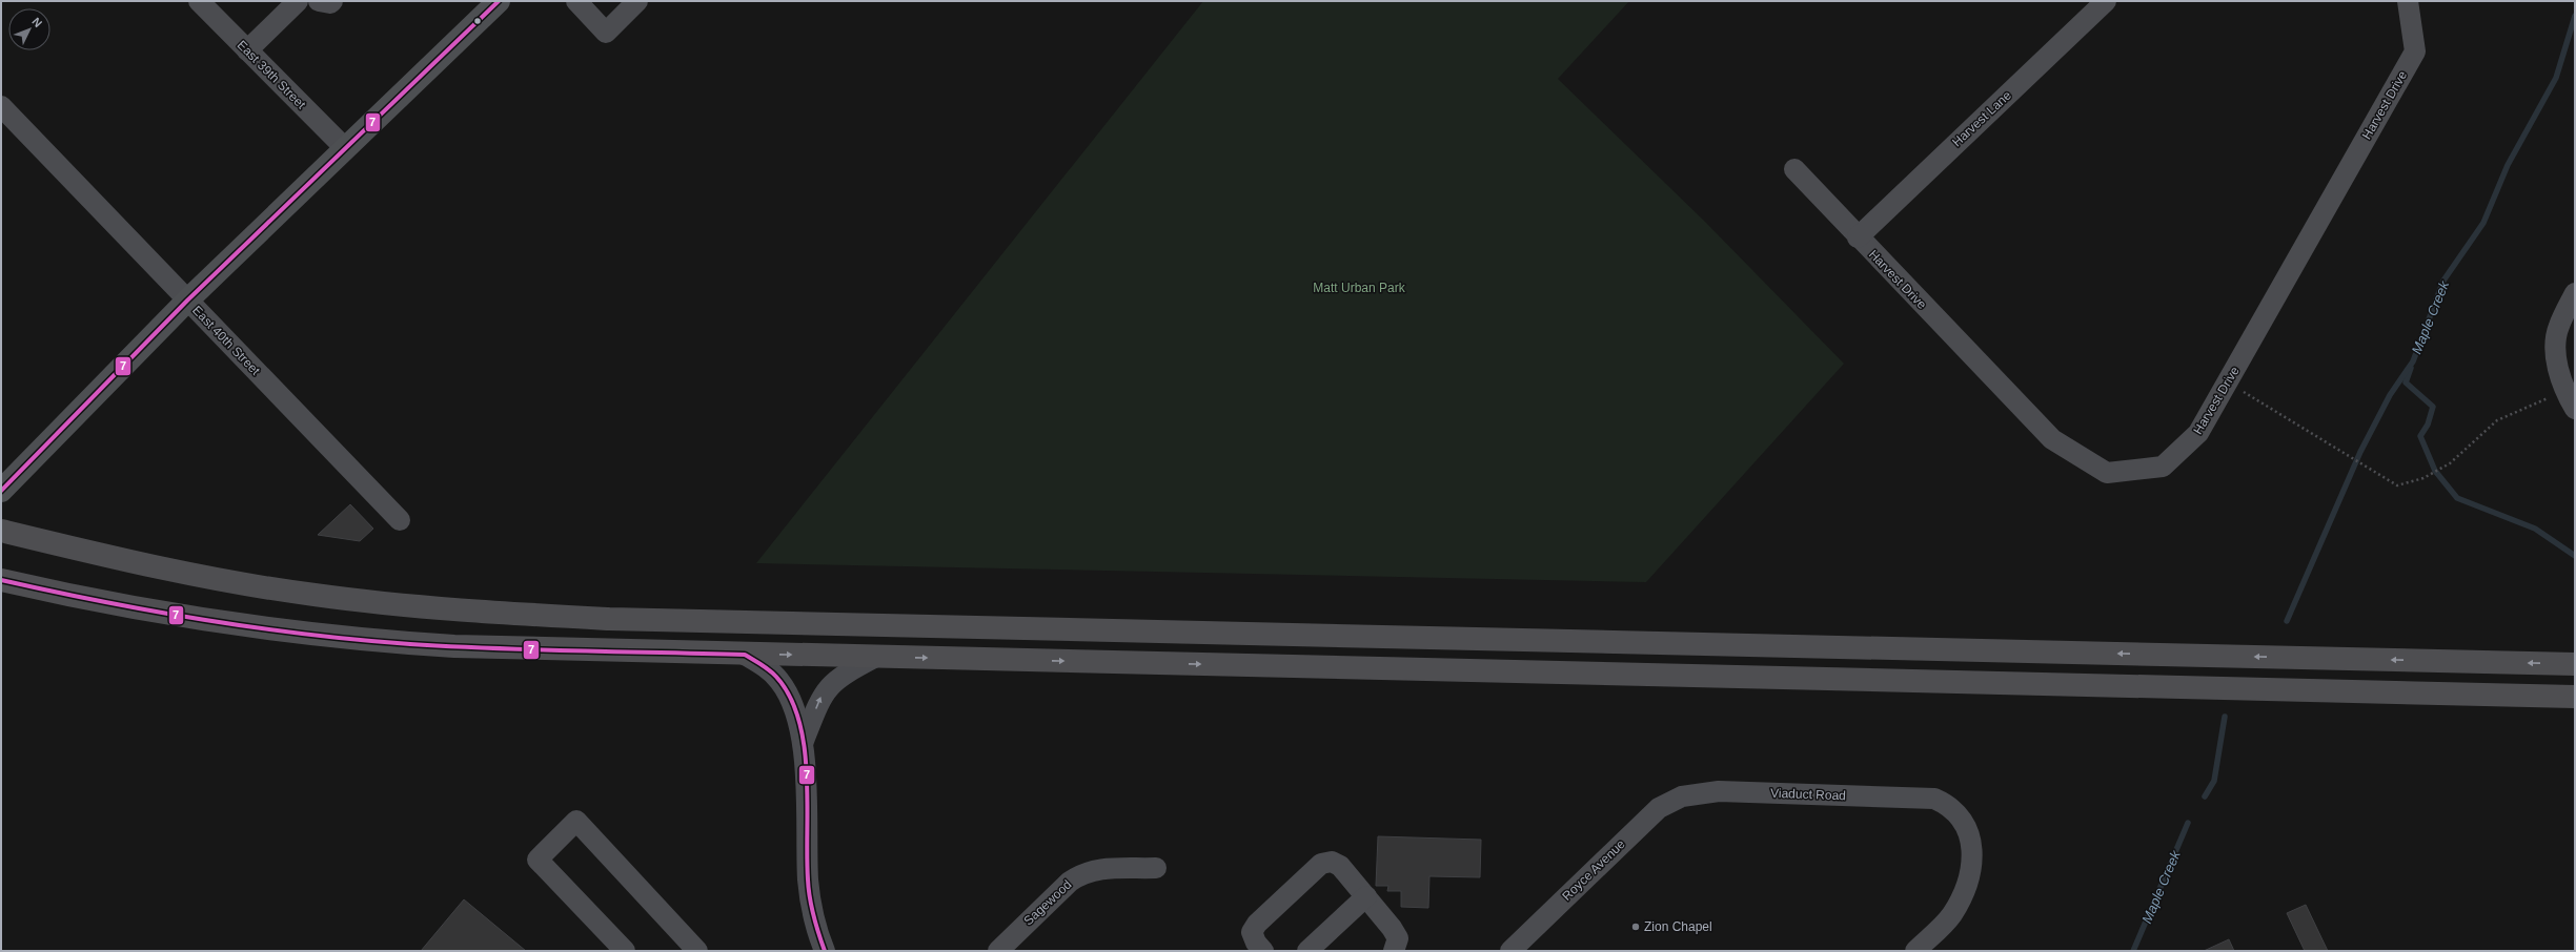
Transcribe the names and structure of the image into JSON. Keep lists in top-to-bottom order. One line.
{"streets":{"street":["East 39th Street","Harvest Drive","Harvest Lane","East 40th Street","Viaduct Road","Royce Avenue","Sagewood"]},"crossings":[["Harvest Drive","Harvest Lane"],["Viaduct Road","Royce Avenue"]],"water":["Maple Creek"],"parks":["Matt Urban Park"],"places":["Zion Chapel"],"lines":["transit line 7"],"north":"top right"}
